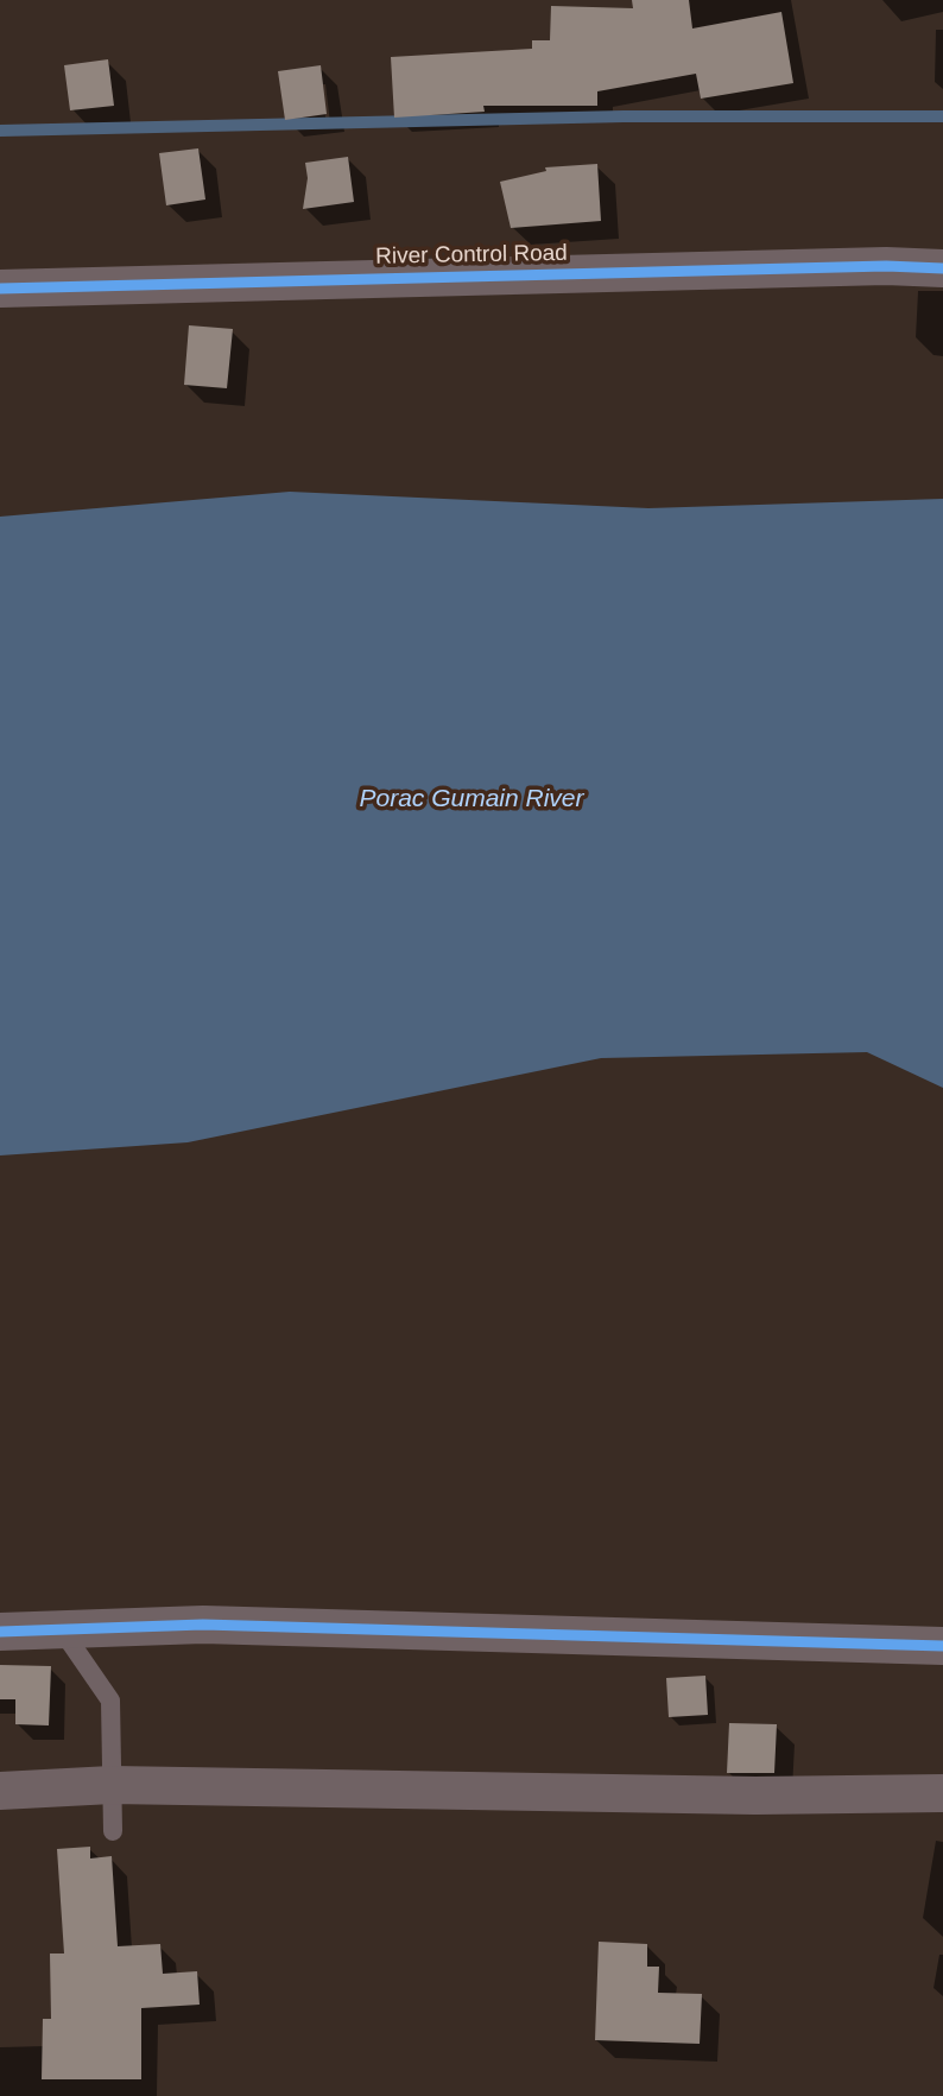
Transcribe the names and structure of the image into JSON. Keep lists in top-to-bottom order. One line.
{"streets":{"street":["River Control Road"]},"water":["Porac Gumain River"]}
